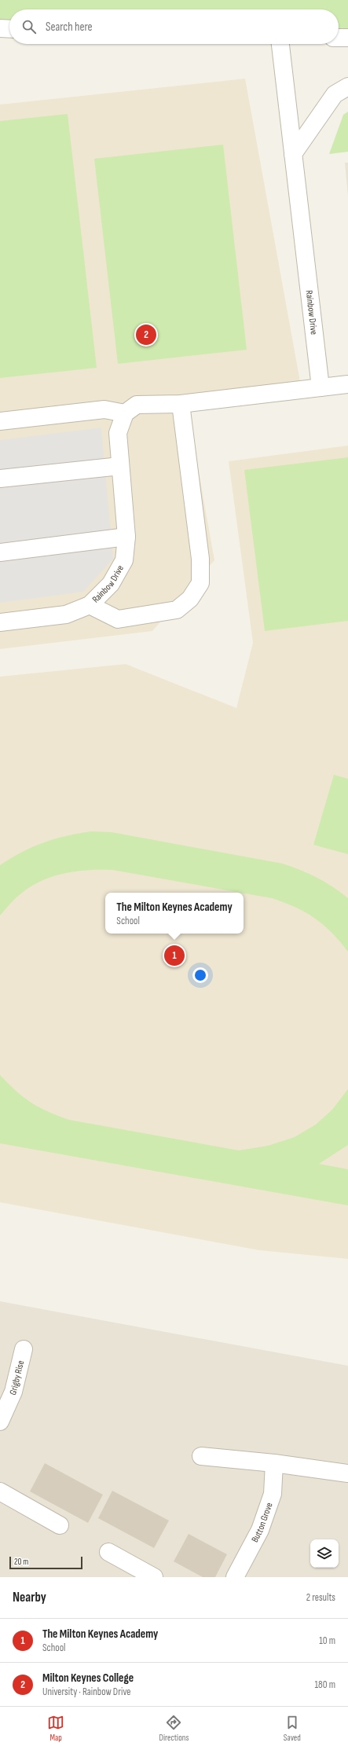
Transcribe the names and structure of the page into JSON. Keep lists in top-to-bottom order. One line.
{"streets":{"street":["Rainbow Drive","Grigby Rise","Button Grove"]},"scale_bar":"20 m","page":{"search":"Search here","pins":["2","1"],"popup":["The Milton Keynes Academy","School"],"scale":"20 m","heading":["Nearby","2 results"],"list":[{"mark":"1","name":"The Milton Keynes Academy","note":"School","value":"10 m"},{"mark":"2","name":"Milton Keynes College","note":"University · Rainbow Drive","value":"180 m"}],"nav":["Map","Directions","Saved"]}}
